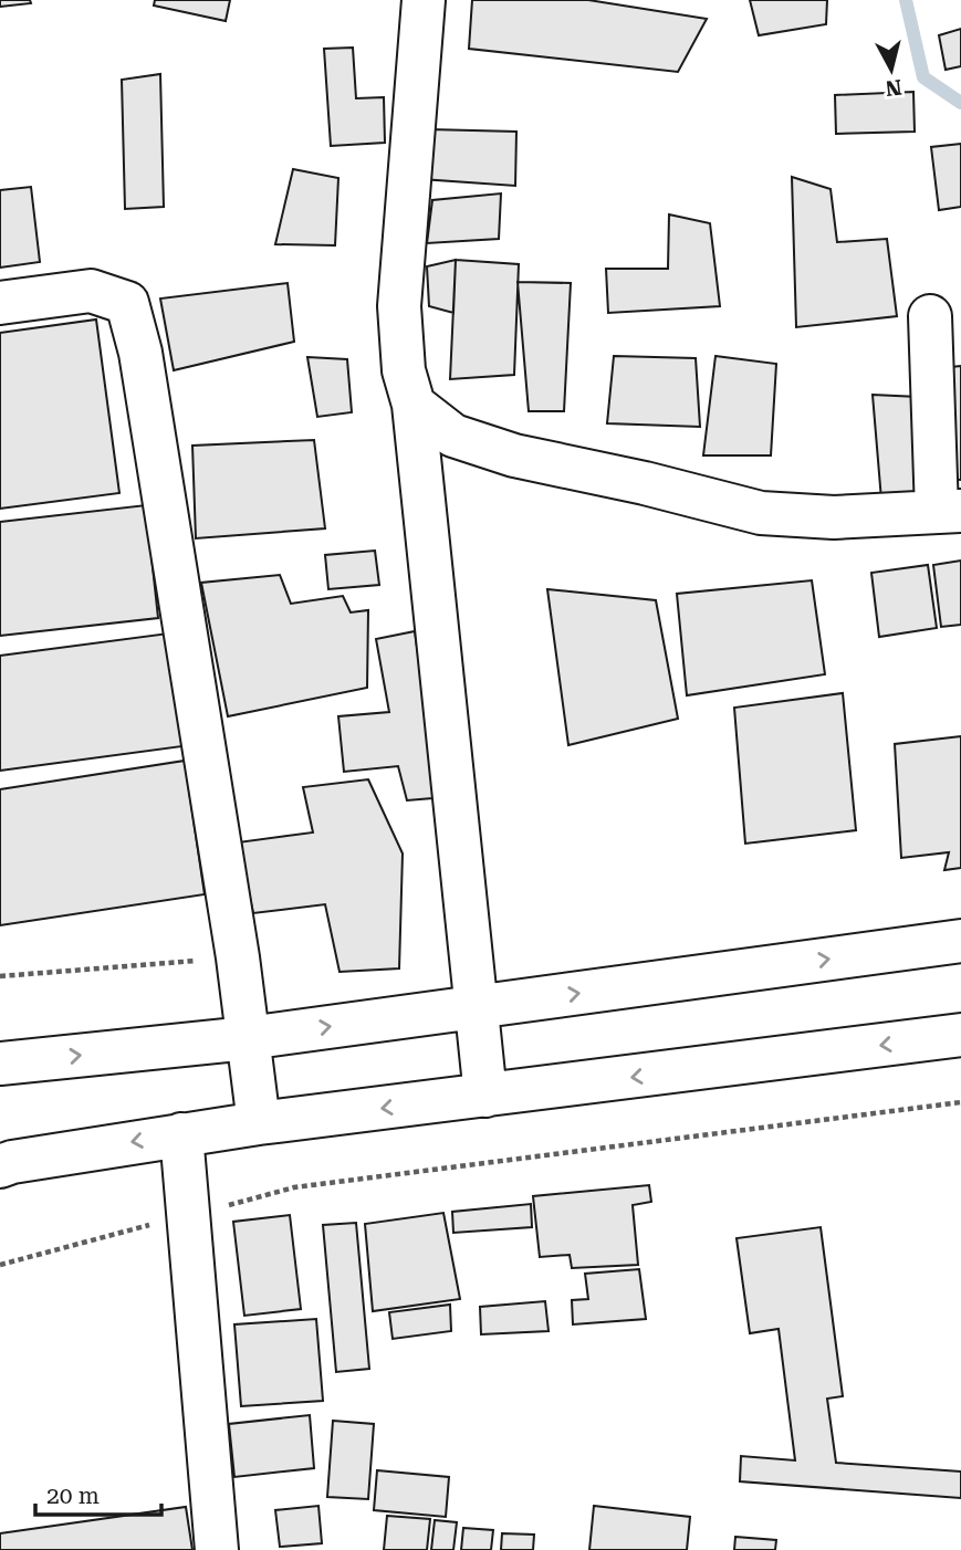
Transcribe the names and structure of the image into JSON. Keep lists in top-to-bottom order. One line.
{"scale_bar":"20 m","north":"bottom"}
